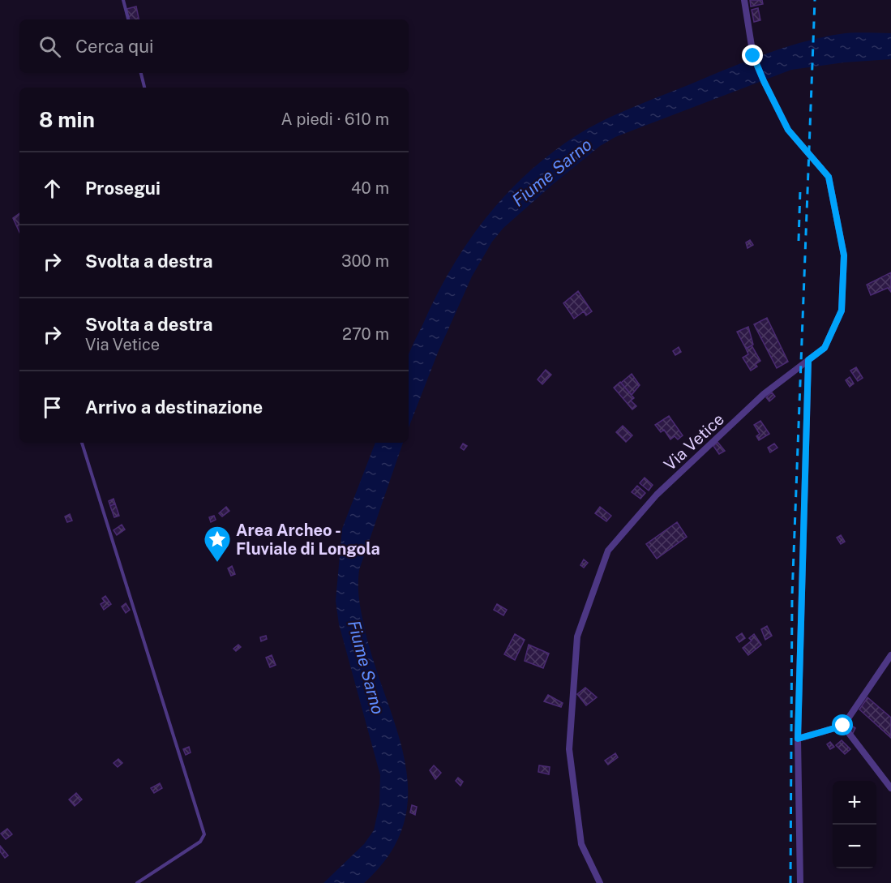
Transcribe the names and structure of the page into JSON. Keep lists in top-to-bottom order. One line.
{"streets":{"street":["Via Vetice"]},"water":["Fiume Sarno"],"places":{"place":["Area Archeo - Fluviale di Longola"]},"page":{"search":"Cerca qui","heading":["8 min","A piedi · 610 m"],"list":[["Prosegui","40 m"],["Svolta a destra","300 m"],["Svolta a destra","Via Vetice","270 m"],"Arrivo a destinazione"],"map_buttons":["+","−"]}}
